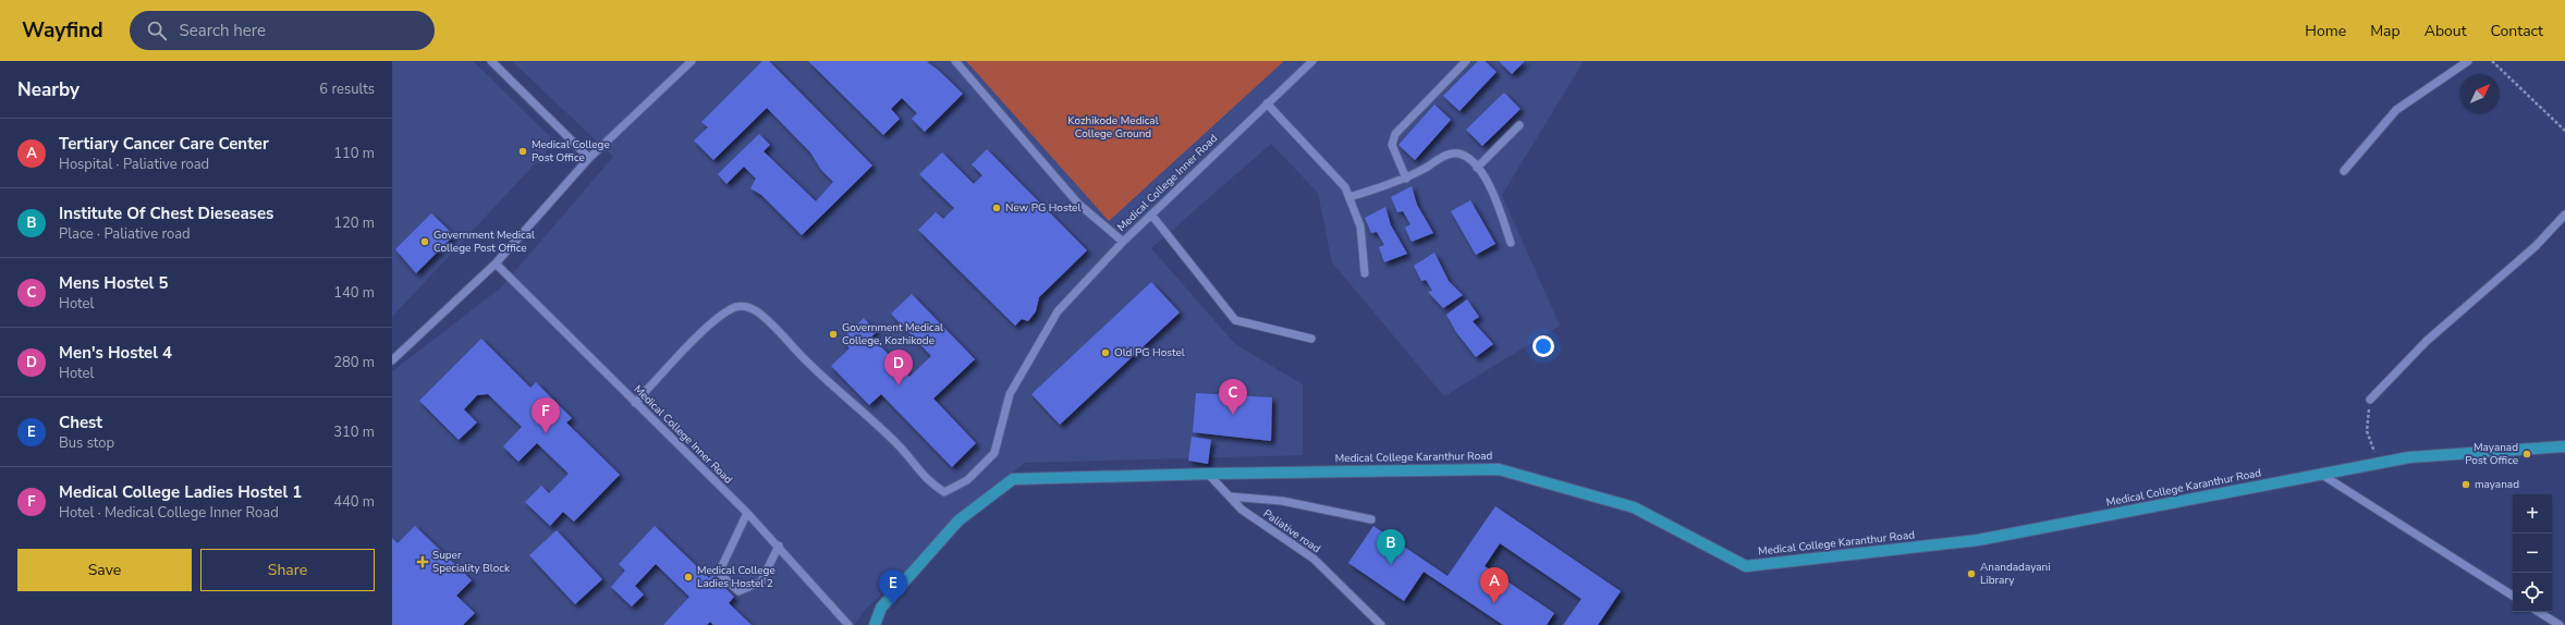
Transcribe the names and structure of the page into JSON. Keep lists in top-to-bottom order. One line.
{"streets":{"main road":["Medical College Karanthur Road"],"street":["Medical College Inner Road","Paliative road"]},"crossings":[["Medical College Karanthur Road","Paliative road"]],"parks":["Kozhikode Medical College Ground"],"places":{"other":["Medical College Post Office","New PG Hostel","Government Medical College Post Office","Government Medical College, Kozhikode","Old PG Hostel","Mayanad Post Office","mayanad","Anandadayani Library","Medical College Ladies Hostel 2"],"health":["Super Speciality Block"]},"north":"top right","page":{"header":"Wayfind","search":"Search here","nav":["Home","Map","About","Contact"],"heading":["Nearby","6 results"],"list":[{"mark":"A","name":"Tertiary Cancer Care Center","note":"Hospital · Paliative road","value":"110 m"},{"mark":"B","name":"Institute Of Chest Dieseases","note":"Place · Paliative road","value":"120 m"},{"mark":"C","name":"Mens Hostel 5","note":"Hotel","value":"140 m"},{"mark":"D","name":"Men's Hostel 4","note":"Hotel","value":"280 m"},{"mark":"E","name":"Chest","note":"Bus stop","value":"310 m"},{"mark":"F","name":"Medical College Ladies Hostel 1","note":"Hotel · Medical College Inner Road","value":"440 m"}],"pins":["D","C","F","B","A","E"],"map_buttons":["+","−"],"buttons":["Save","Share"]}}
